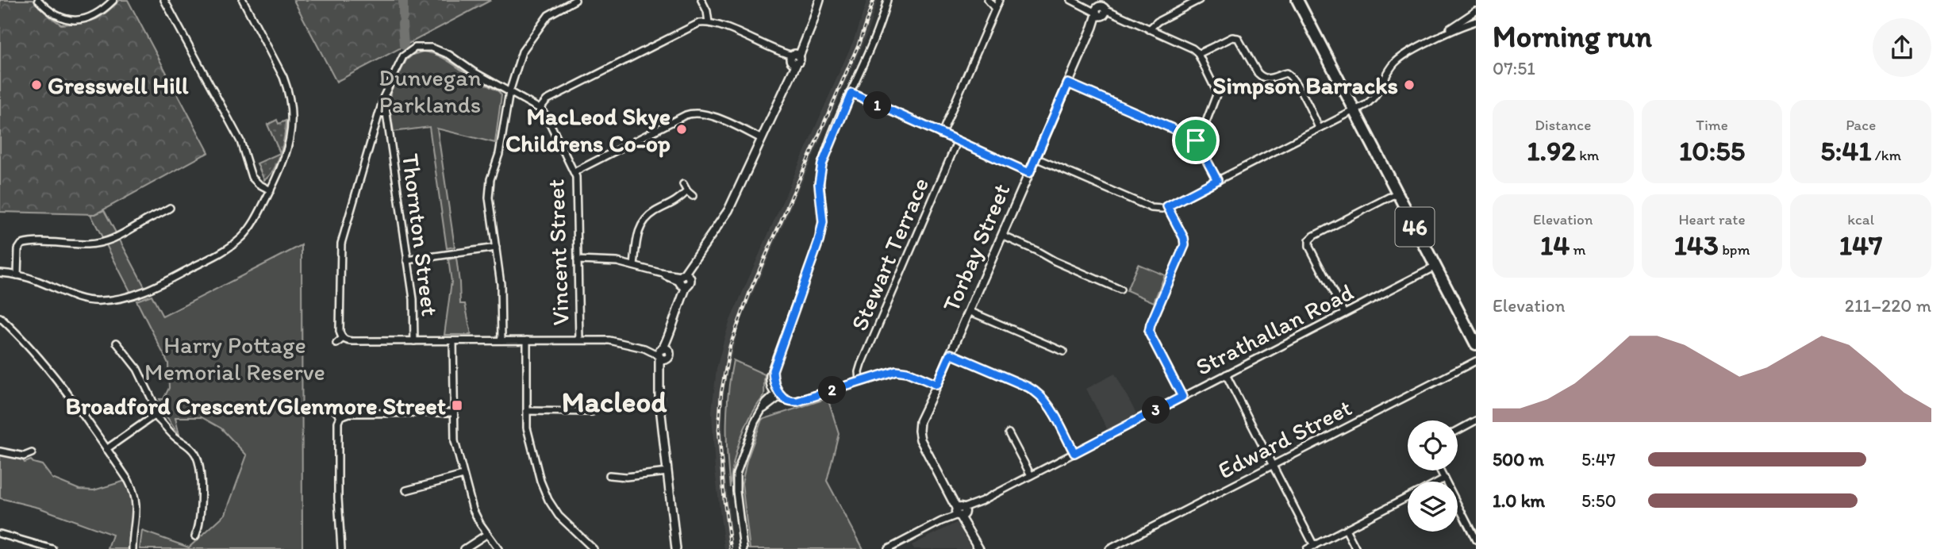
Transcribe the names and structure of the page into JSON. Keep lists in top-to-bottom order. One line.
{"streets":{"highway":["46"],"street":["Thornton Street","Torbay Street","Vincent Street","Stewart Terrace","Strathallan Road","Edward Street"]},"crossings":[["46","Strathallan Road"],["Thornton Street","Vincent Street"],["Torbay Street","Strathallan Road"]],"districts":["Macleod"],"parks":["Dunvegan Parklands","Harry Pottage Memorial Reserve"],"places":{"other":["Gresswell Hill","Simpson Barracks","MacLeod Skye Childrens Co-op"],"transit":["Broadford Crescent/Glenmore Street"]},"page":{"heading":["Morning run","07:51"],"pins":["1","2","3"],"stats":[["Distance","1.92 km"],["Time","10:55"],["Pace","5:41 /km"],["Elevation","14 m"],["Heart rate","143 bpm"],["kcal","147"]],"chart":["Elevation","211–220 m"],"list":[{"name":"500 m","note":"5:47"},{"name":"1.0 km","note":"5:50"}]}}
